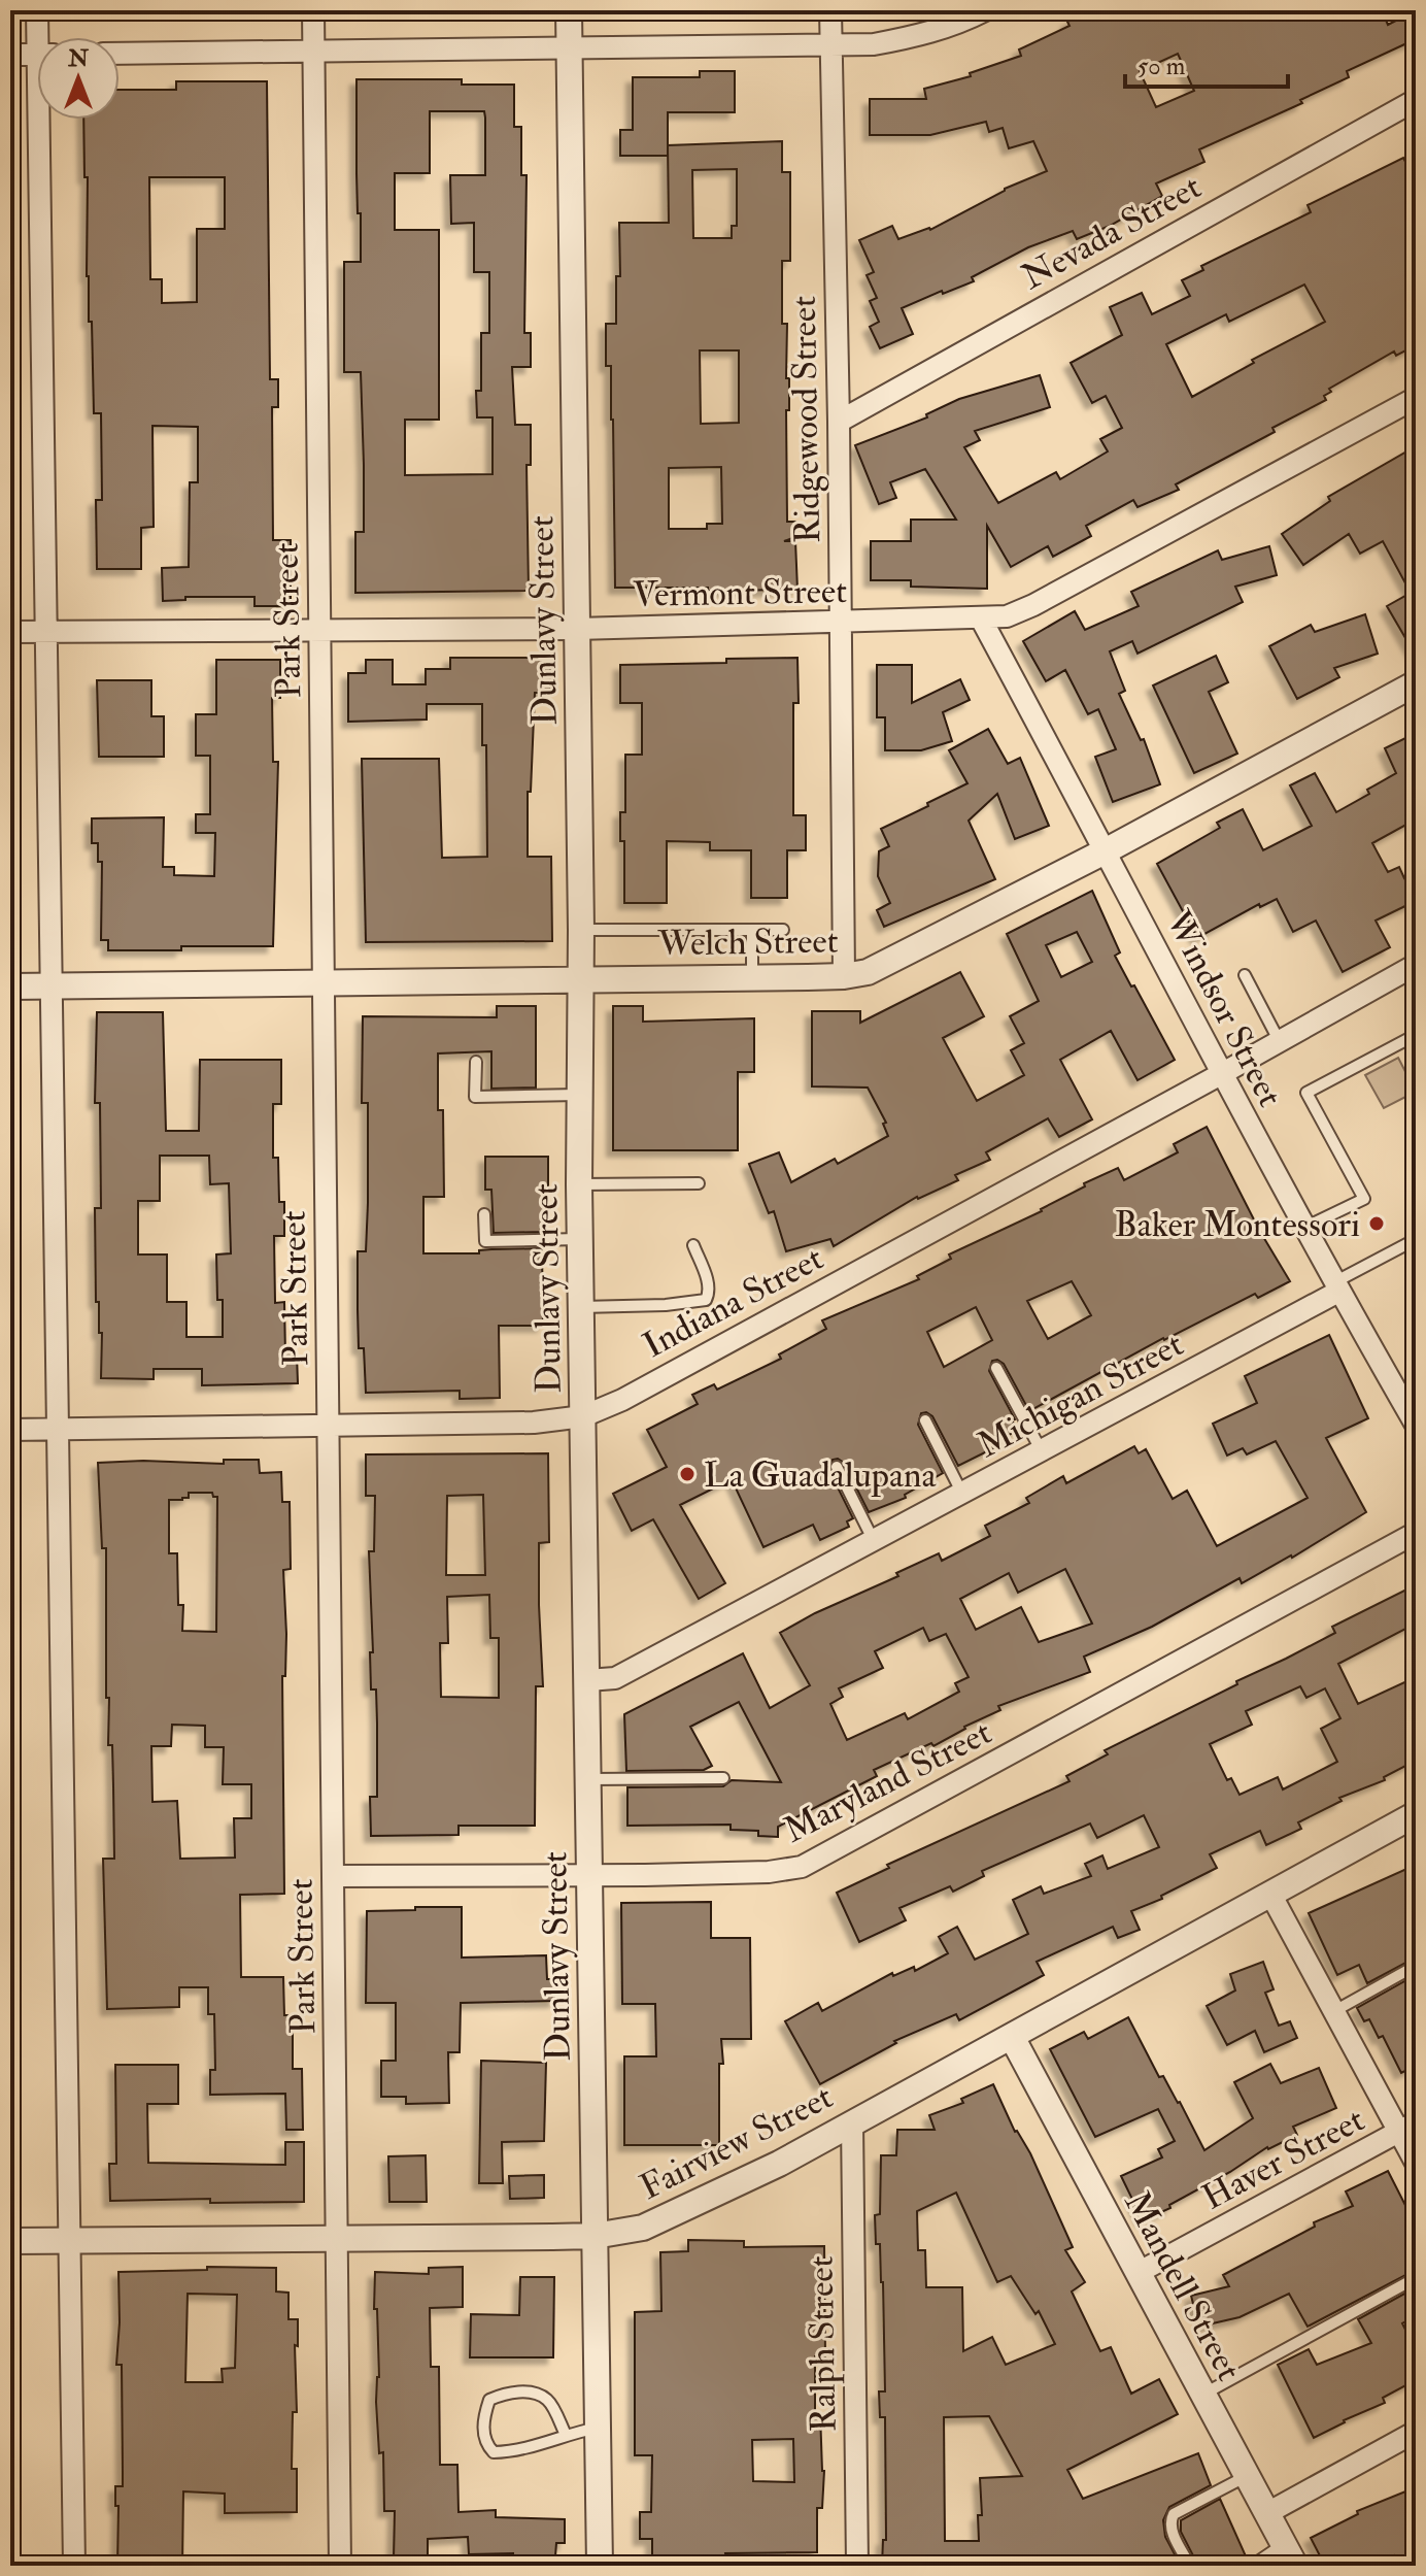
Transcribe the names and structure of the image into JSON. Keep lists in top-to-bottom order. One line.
{"streets":{"street":["Nevada Street","Ridgewood Street","Vermont Street","Park Street","Dunlavy Street","Welch Street","Windsor Street","Indiana Street","Michigan Street","Maryland Street","Fairview Street","Haver Street","Mandell Street","Ralph Street"]},"crossings":[["Nevada Street","Ridgewood Street"],["Ridgewood Street","Vermont Street"],["Ridgewood Street","Welch Street"],["Vermont Street","Park Street"],["Vermont Street","Dunlavy Street"],["Vermont Street","Windsor Street"],["Park Street","Welch Street"],["Park Street","Indiana Street"],["Park Street","Maryland Street"],["Park Street","Fairview Street"],["Dunlavy Street","Welch Street"],["Dunlavy Street","Indiana Street"],["Dunlavy Street","Michigan Street"],["Dunlavy Street","Maryland Street"],["Dunlavy Street","Fairview Street"],["Welch Street","Windsor Street"],["Windsor Street","Indiana Street"],["Windsor Street","Michigan Street"],["Fairview Street","Mandell Street"],["Fairview Street","Ralph Street"],["Haver Street","Mandell Street"]],"places":["Baker Montessori","La Guadalupana"],"scale_bar":"50 m","north":"top"}
